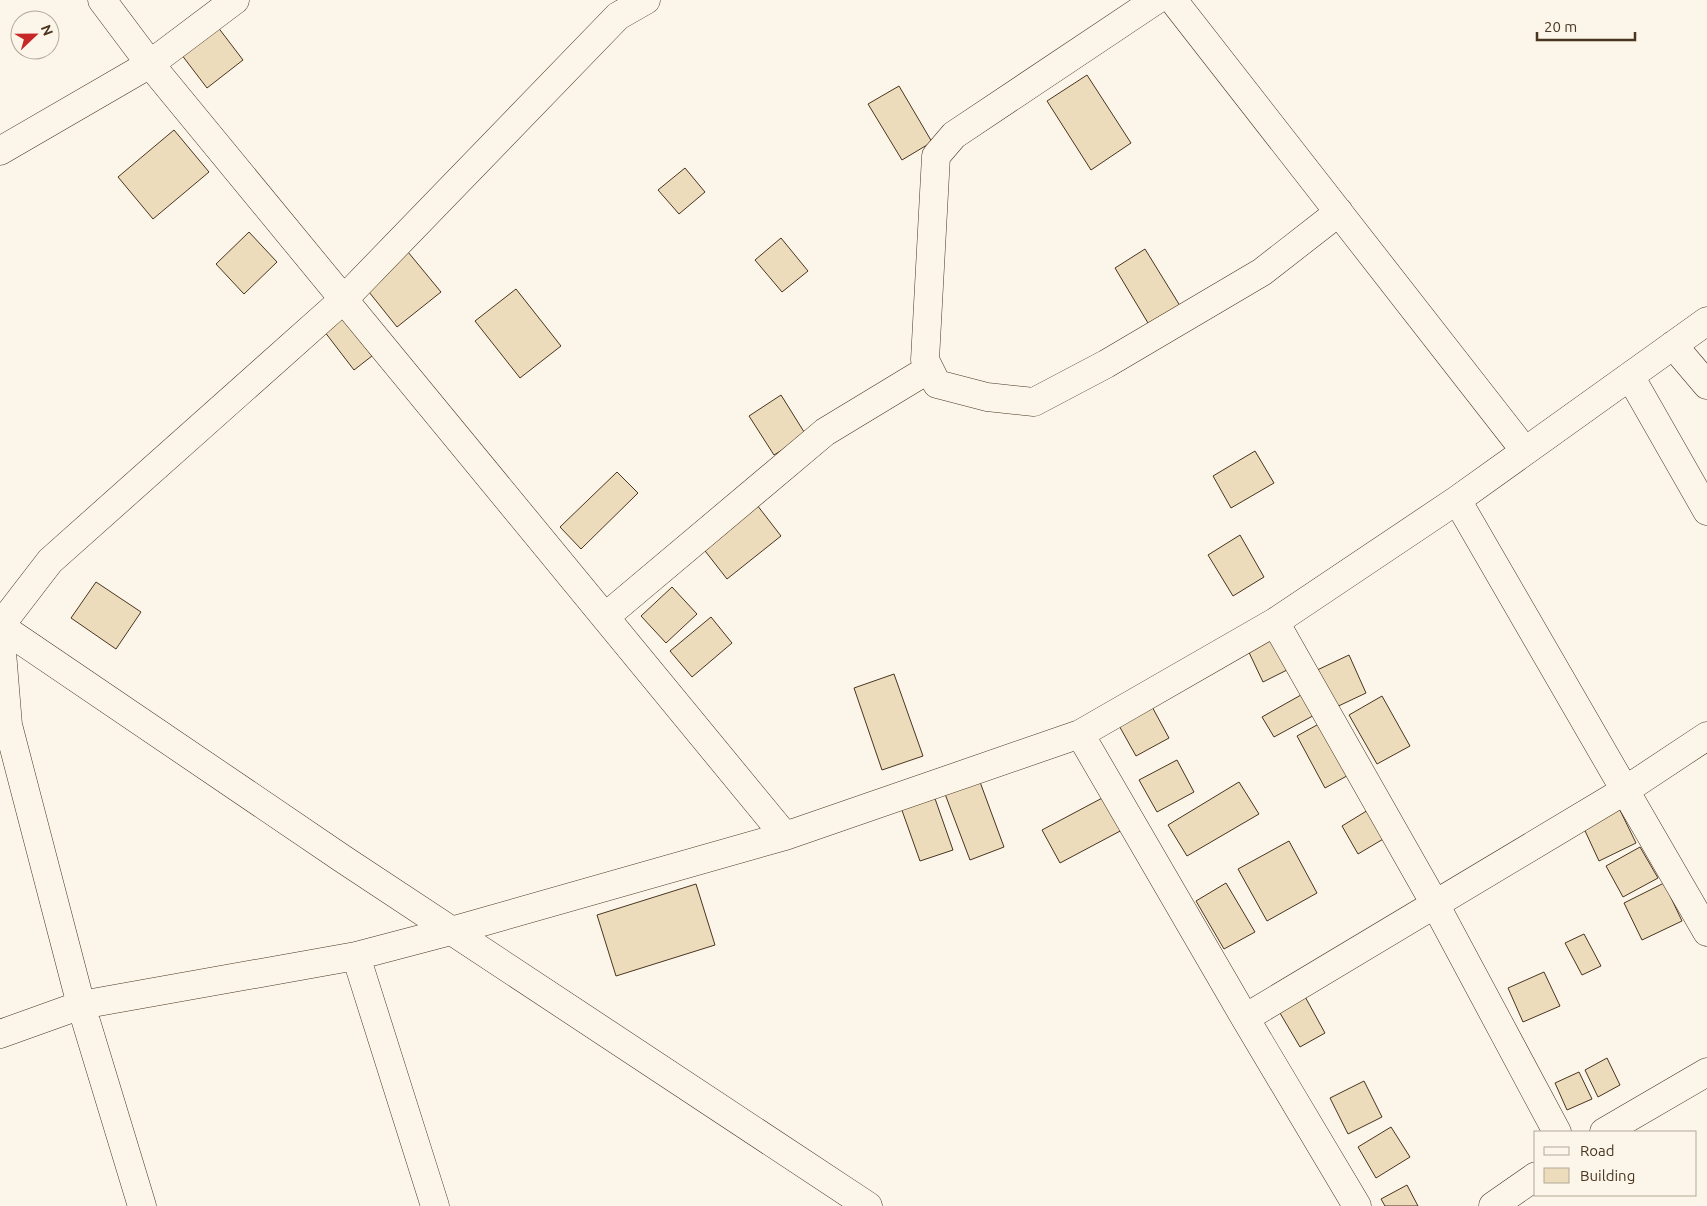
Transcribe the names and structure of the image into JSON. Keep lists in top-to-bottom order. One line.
{"legend":["Road","Building"],"scale_bar":"20 m","north":"right"}
